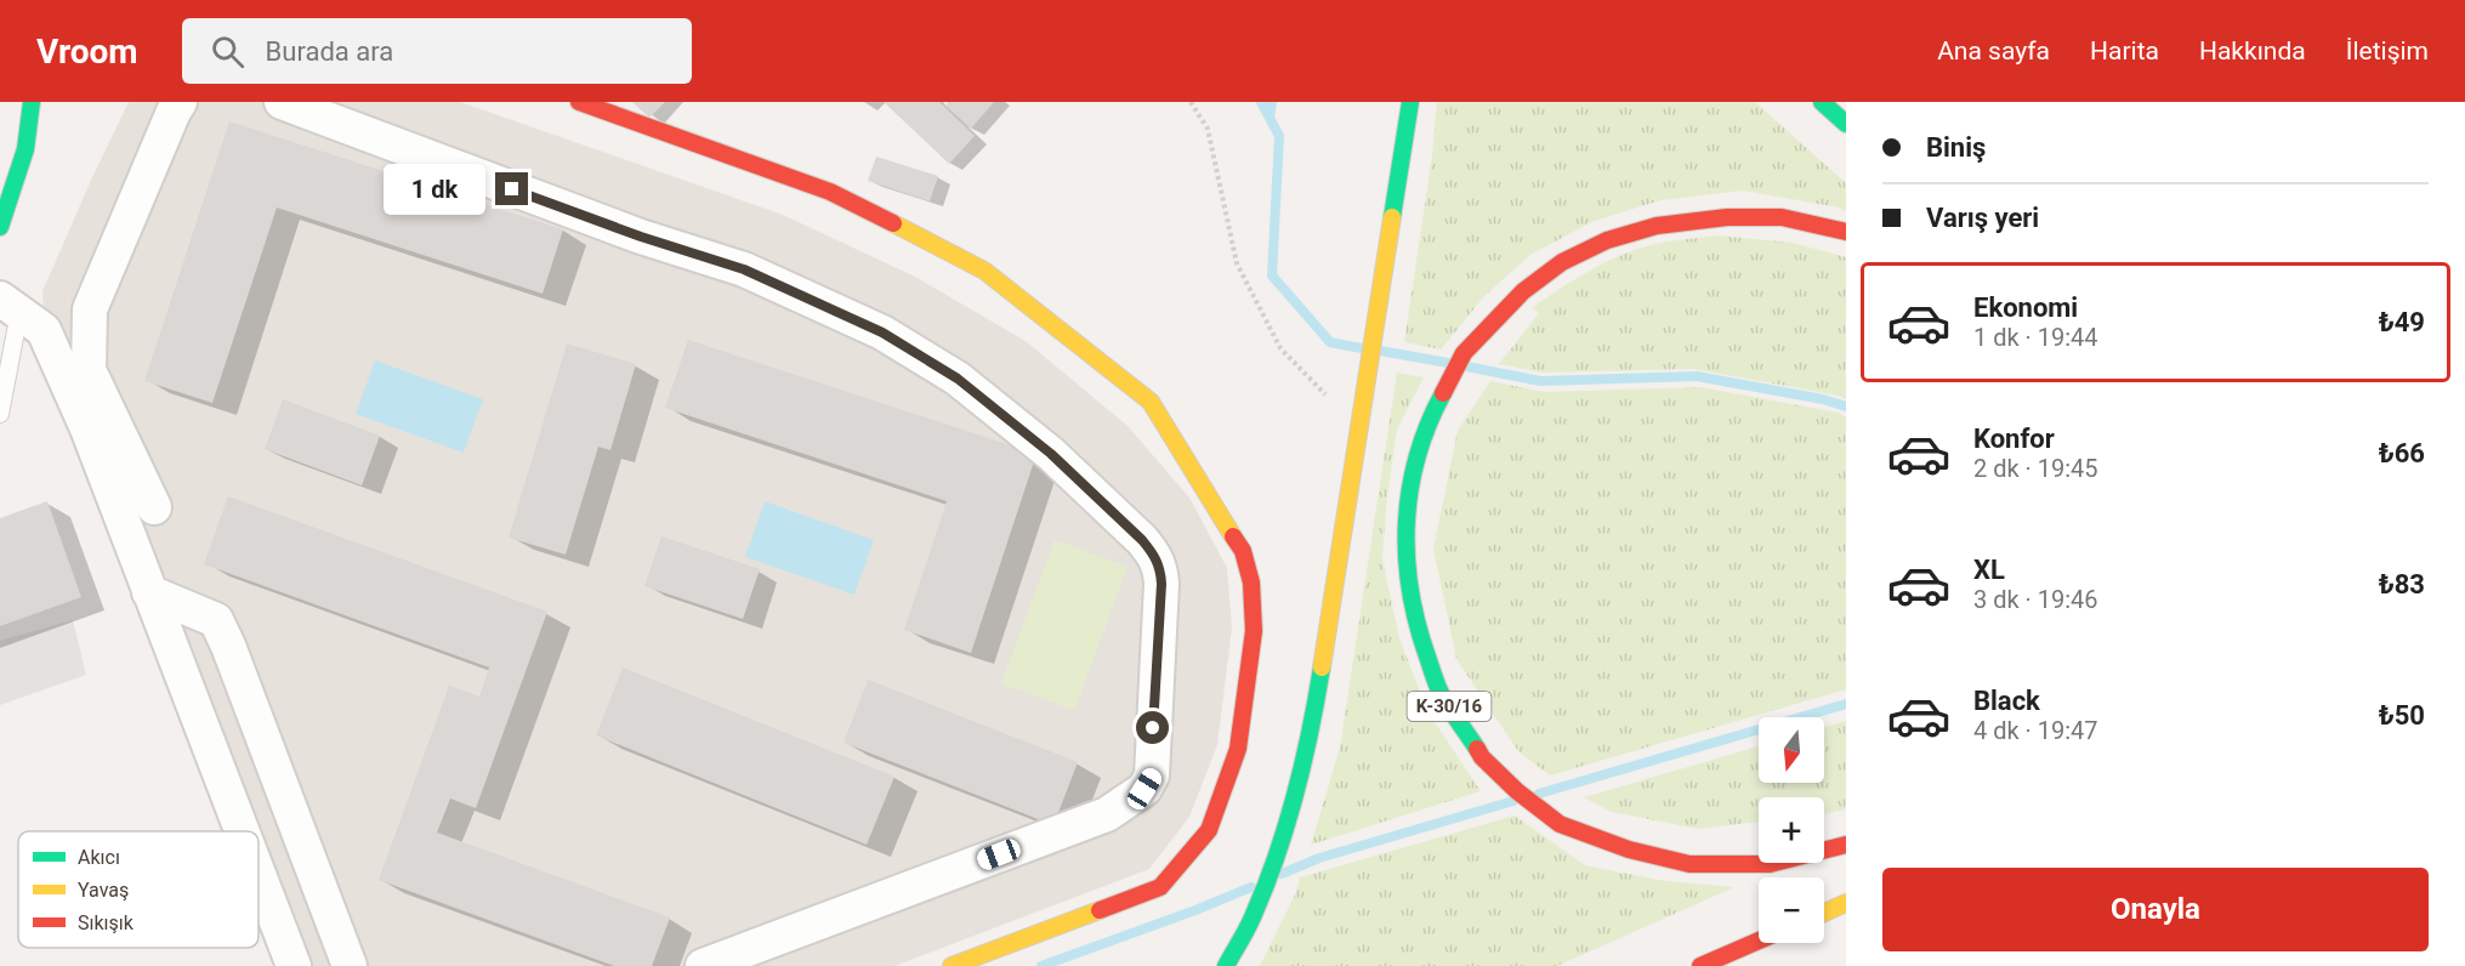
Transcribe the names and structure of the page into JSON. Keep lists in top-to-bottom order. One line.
{"streets":{"main road":["K-30/16"]},"legend":["Akıcı","Yavaş","Sıkışık"],"north":"bottom","page":{"header":"Vroom","search":"Burada ara","nav":["Ana sayfa","Harita","Hakkında","İletişim"],"banner":["Biniş","Varış yeri"],"bubble":"1 dk","list":[{"name":"Ekonomi","note":"1 dk · 19:44","value":"₺49"},{"name":"Konfor","note":"2 dk · 19:45","value":"₺66"},{"name":"XL","note":"3 dk · 19:46","value":"₺83"},{"name":"Black","note":"4 dk · 19:47","value":"₺50"}],"map_buttons":["+","−"],"buttons":"Onayla"}}
